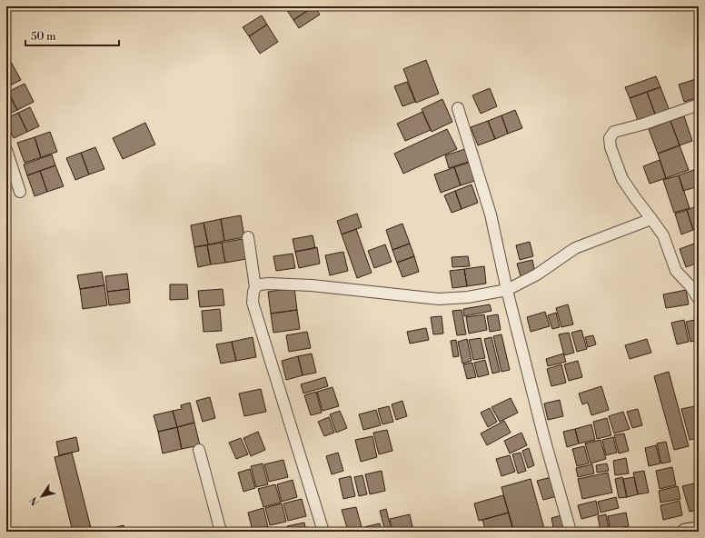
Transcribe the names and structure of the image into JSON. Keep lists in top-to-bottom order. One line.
{"scale_bar":"50 m","north":"bottom left"}
